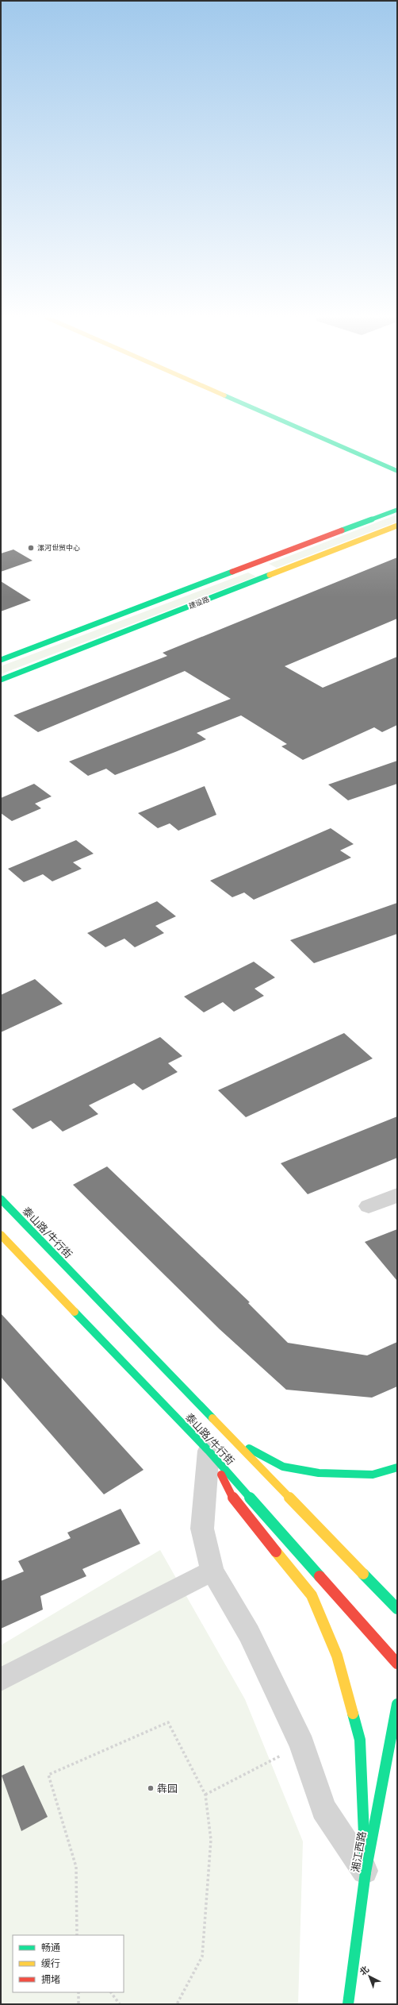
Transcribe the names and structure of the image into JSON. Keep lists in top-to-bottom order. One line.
{"streets":{"street":["建设路","泰山路/牛行街","湘江西路"]},"places":["漯河世贸中心","犇园"],"legend":["畅通","缓行","拥堵"],"north":"top left"}
